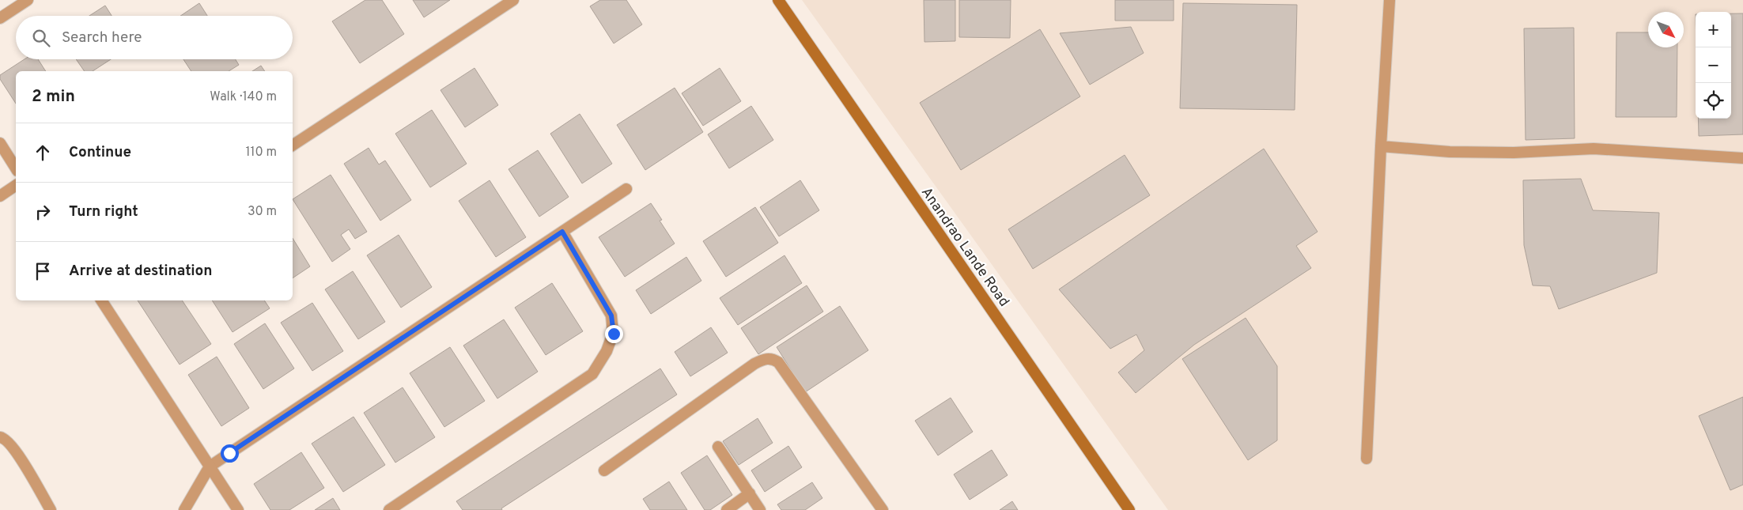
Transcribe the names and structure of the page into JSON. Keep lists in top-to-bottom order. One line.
{"streets":{"main road":["Anandrao Lande Road"]},"north":"bottom right","page":{"map_buttons":["+","−"],"search":"Search here","heading":["2 min","Walk · 140 m"],"list":[["Continue","110 m"],["Turn right","30 m"],"Arrive at destination"]}}
